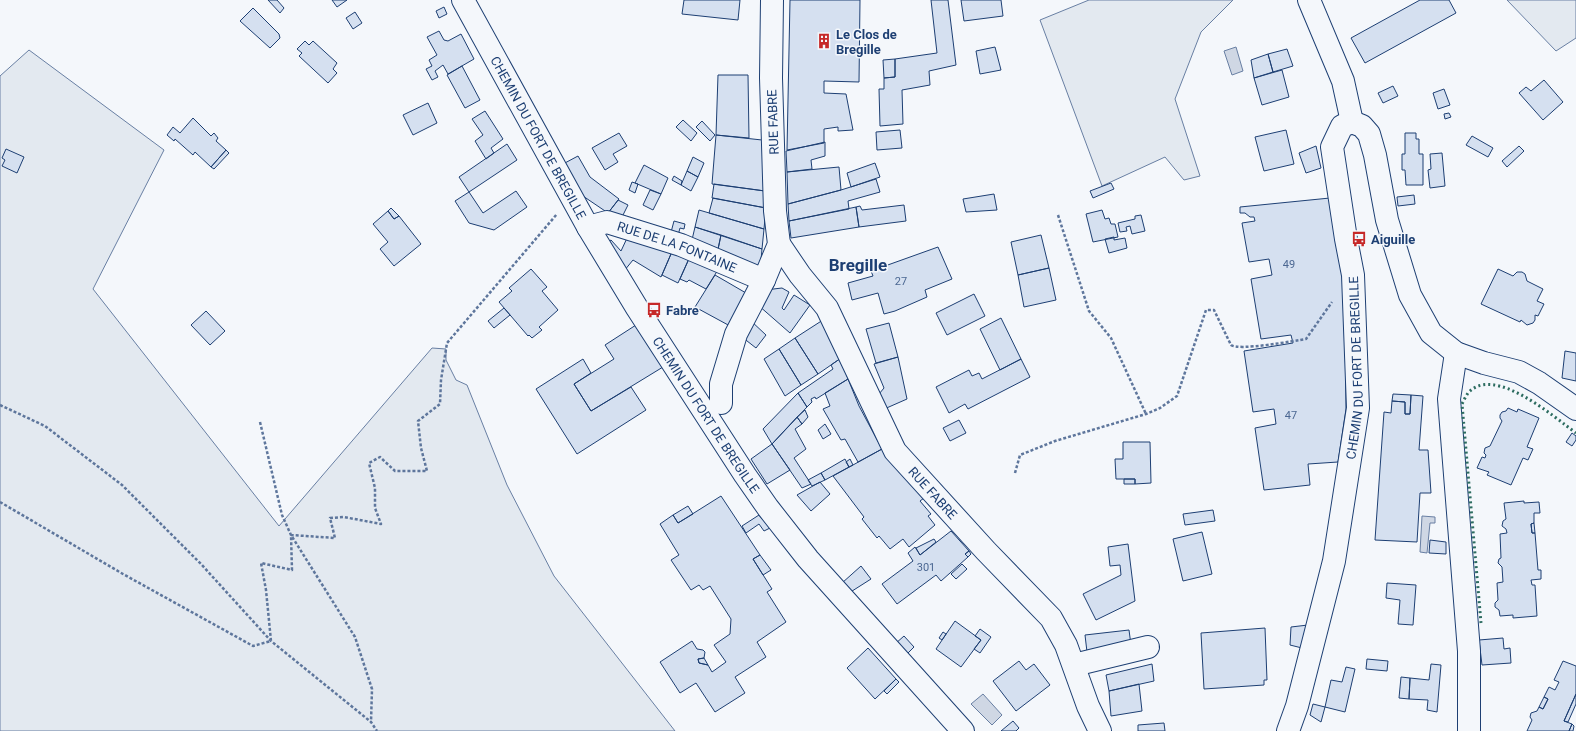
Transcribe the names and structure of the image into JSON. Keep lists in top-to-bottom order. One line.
{"streets":{"street":["RUE FABRE","CHEMIN DU FORT DE BREGILLE","RUE DE LA FONTAINE"]},"crossings":[["RUE FABRE","RUE DE LA FONTAINE"],["CHEMIN DU FORT DE BREGILLE","RUE DE LA FONTAINE"]],"districts":["Bregille"],"places":{"building":["Le Clos de Bregille"],"bus stop":["Aiguille","Fabre"]},"house_numbers":["49","27","47","301"]}
